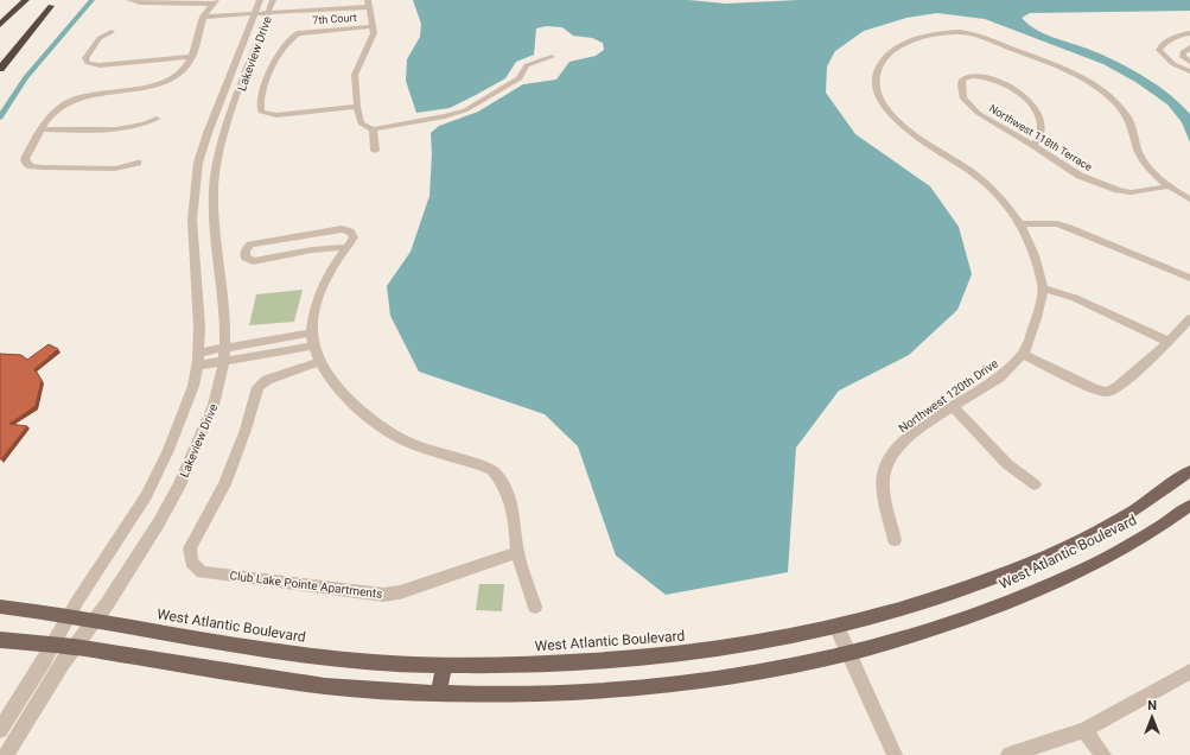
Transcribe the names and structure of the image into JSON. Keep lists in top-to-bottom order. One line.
{"streets":{"main road":["West Atlantic Boulevard"],"street":["7th Court","Lakeview Drive","Northwest 118th Terrace","Northwest 120th Drive","Club Lake Pointe Apartments"]},"crossings":[["Lakeview Drive","West Atlantic Boulevard"],["Northwest 118th Terrace","Northwest 120th Drive"]],"north":"top"}
